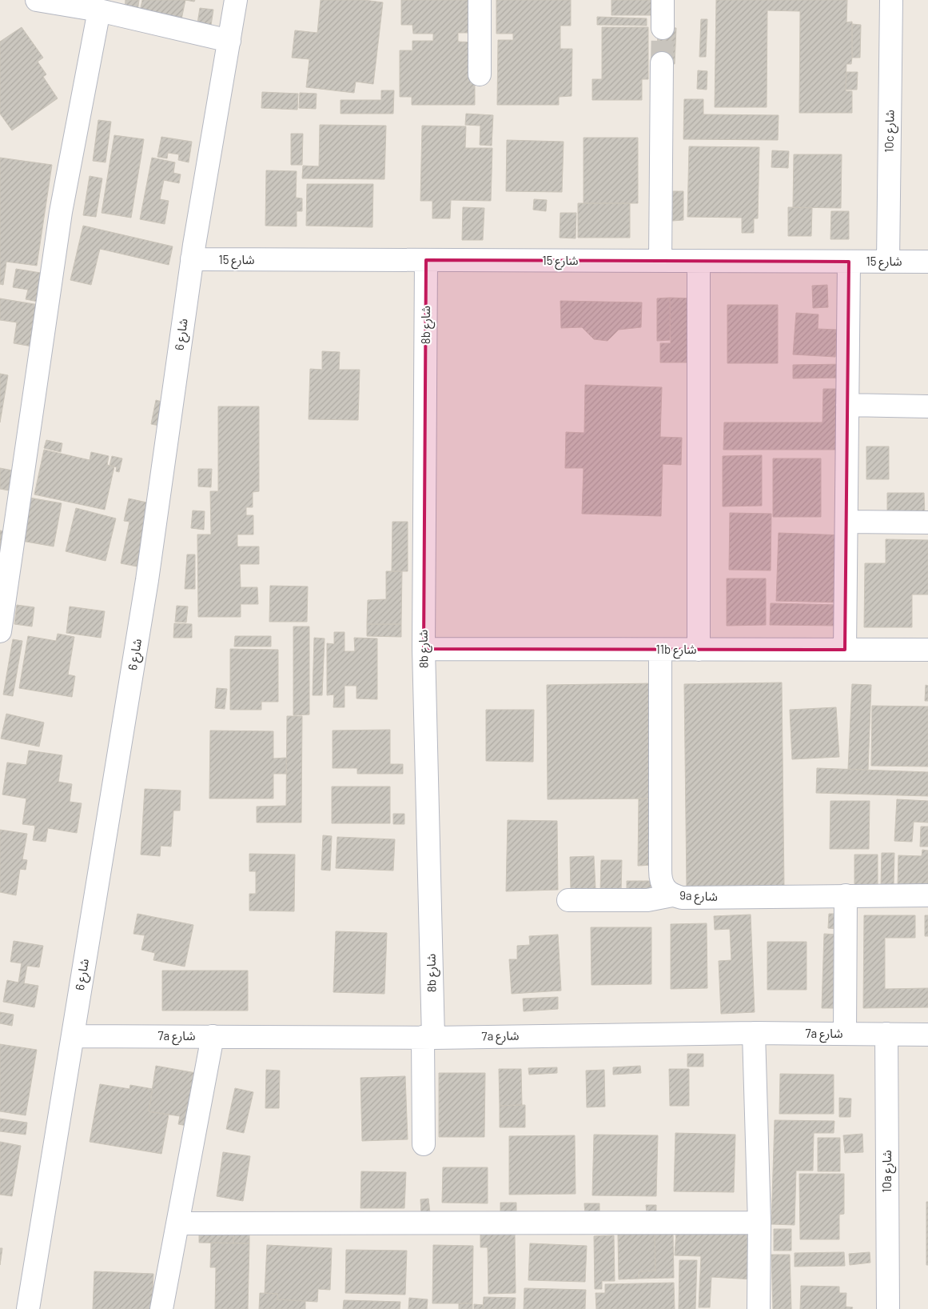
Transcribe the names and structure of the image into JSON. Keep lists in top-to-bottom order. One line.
{"streets":{"street":["10c شارع","شارع 15","8b شارع","شارع 6","11b شارع","9a شارع","7a شارع","10a شارع"]},"crossings":[["10c شارع","شارع 15"],["شارع 15","8b شارع"],["شارع 15","شارع 6"],["8b شارع","11b شارع"],["8b شارع","7a شارع"],["شارع 6","7a شارع"],["11b شارع","9a شارع"],["7a شارع","10a شارع"]]}
